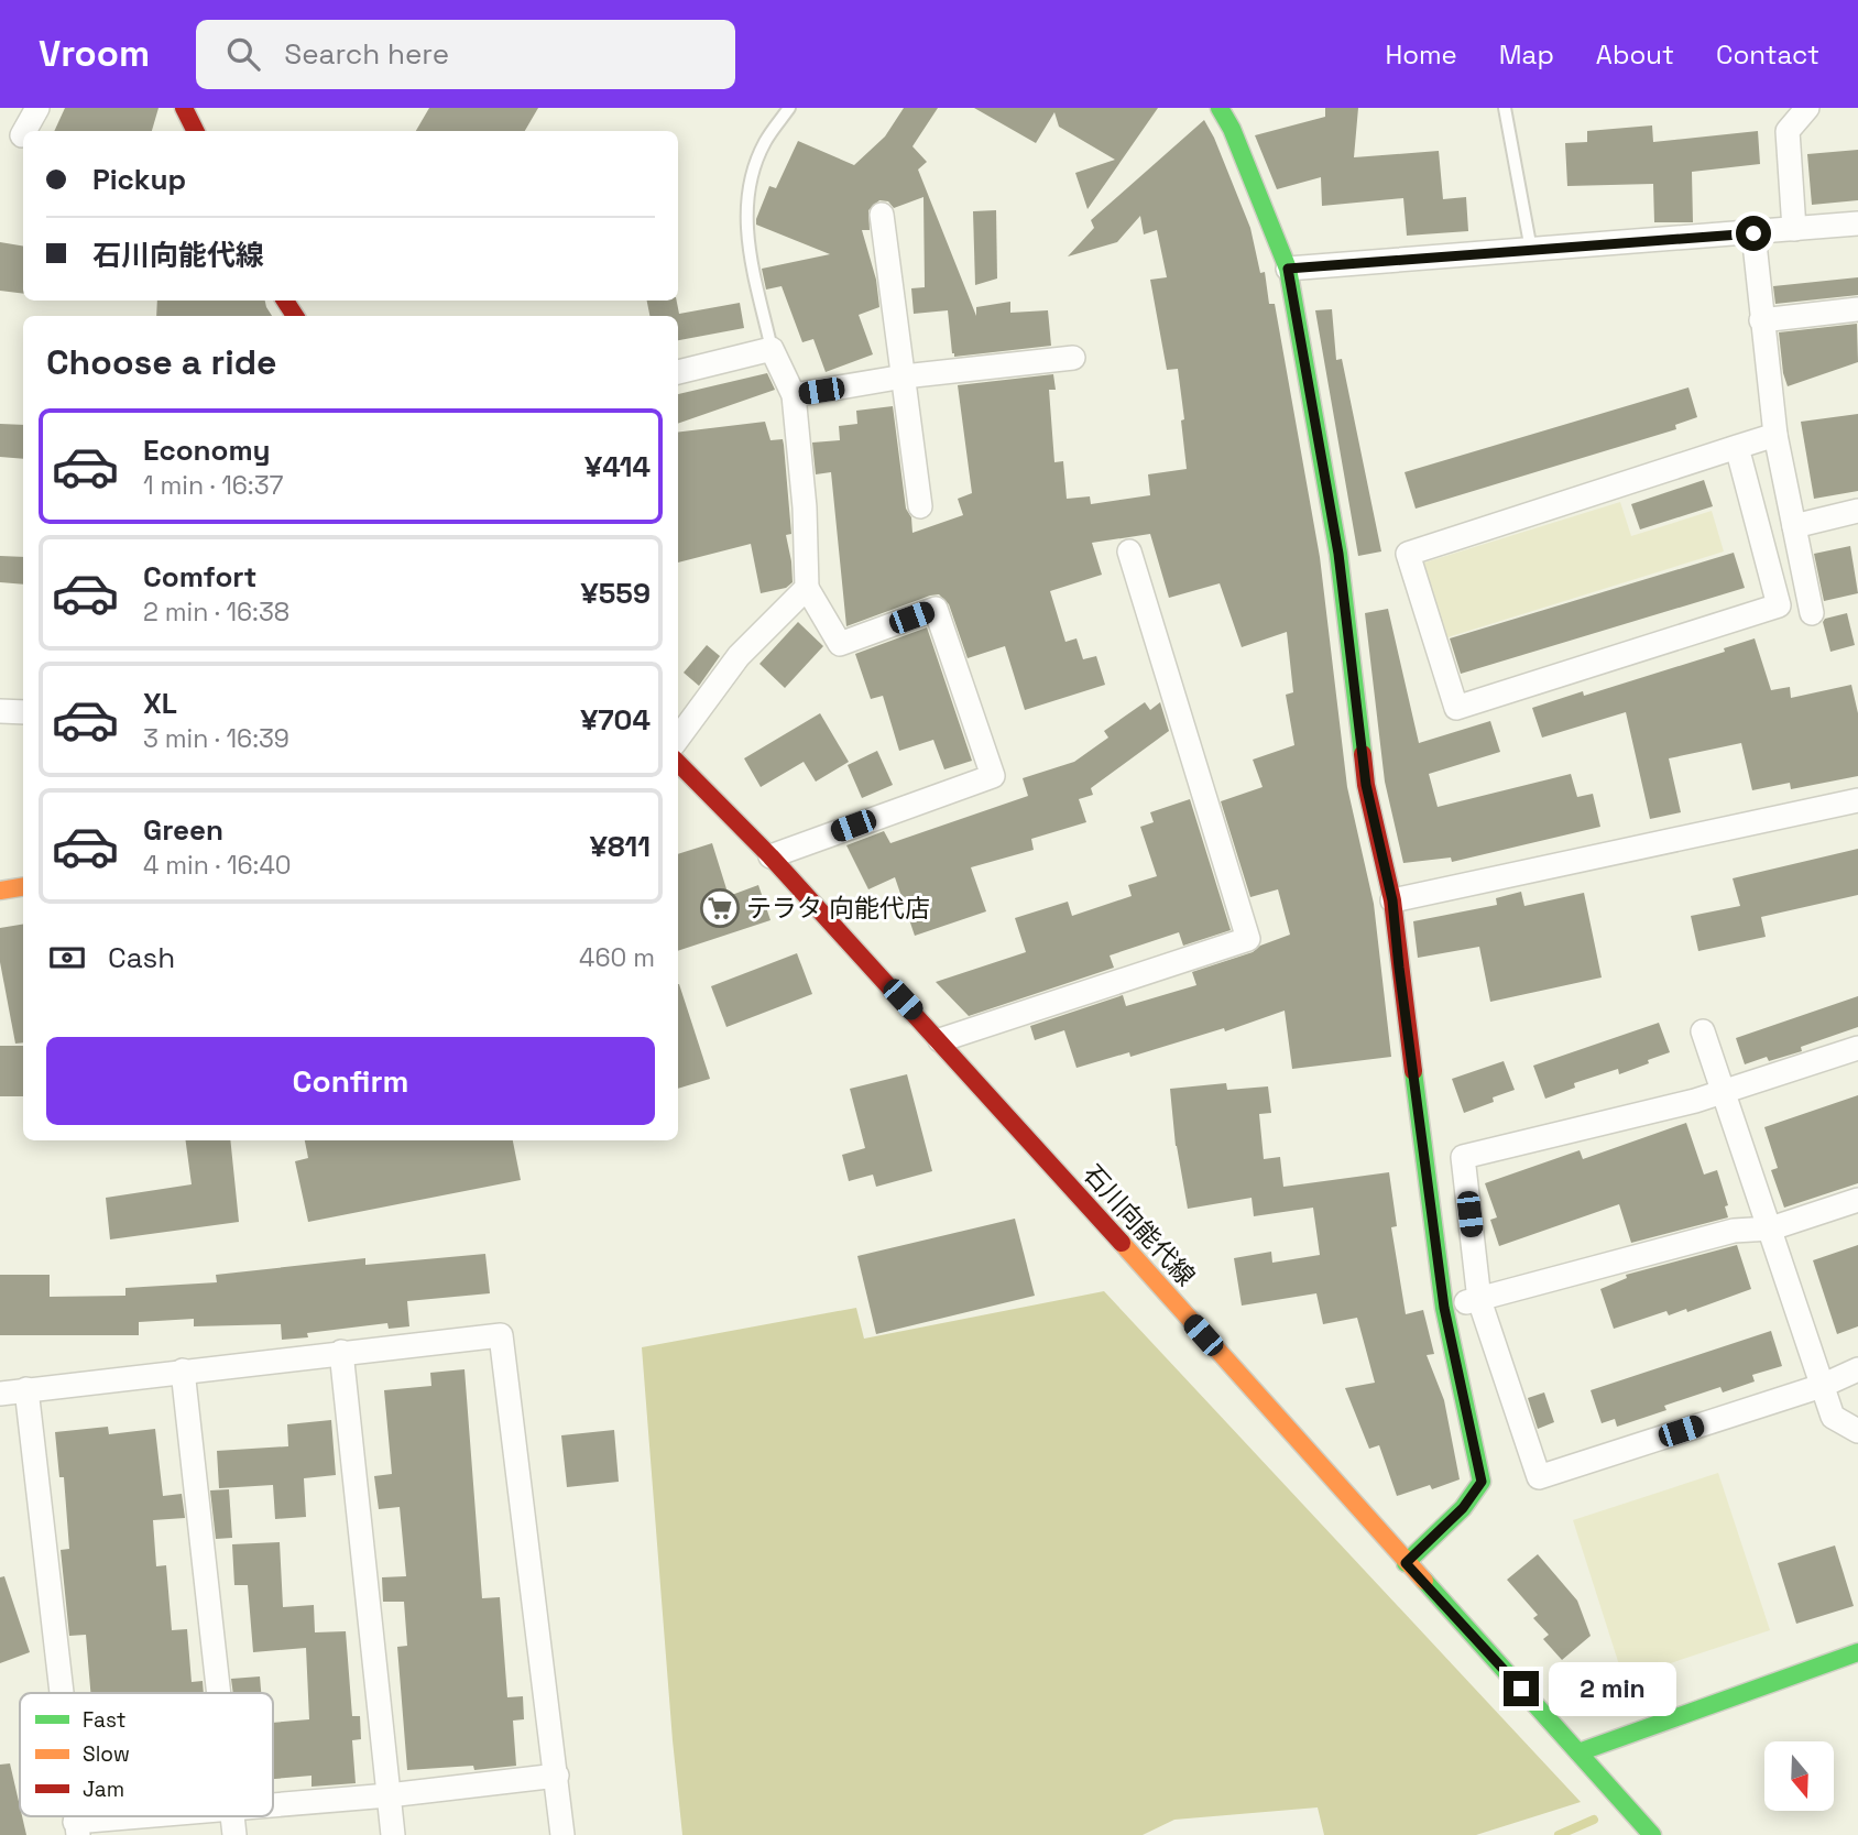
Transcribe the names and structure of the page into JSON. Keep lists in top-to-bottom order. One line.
{"streets":{"street":["石川向能代線"]},"places":{"supermarket":["テラタ 向能代店"]},"legend":["Fast","Slow","Jam"],"north":"bottom","page":{"header":"Vroom","search":"Search here","nav":["Home","Map","About","Contact"],"banner":["Pickup","石川向能代線"],"heading":"Choose a ride","list":[{"name":"Economy","note":"1 min · 16:37","value":"¥414"},{"name":"Comfort","note":"2 min · 16:38","value":"¥559"},{"name":"XL","note":"3 min · 16:39","value":"¥704"},{"name":"Green","note":"4 min · 16:40","value":"¥811"}],"pay":["Cash","460 m"],"buttons":"Confirm","bubble":"2 min"}}
